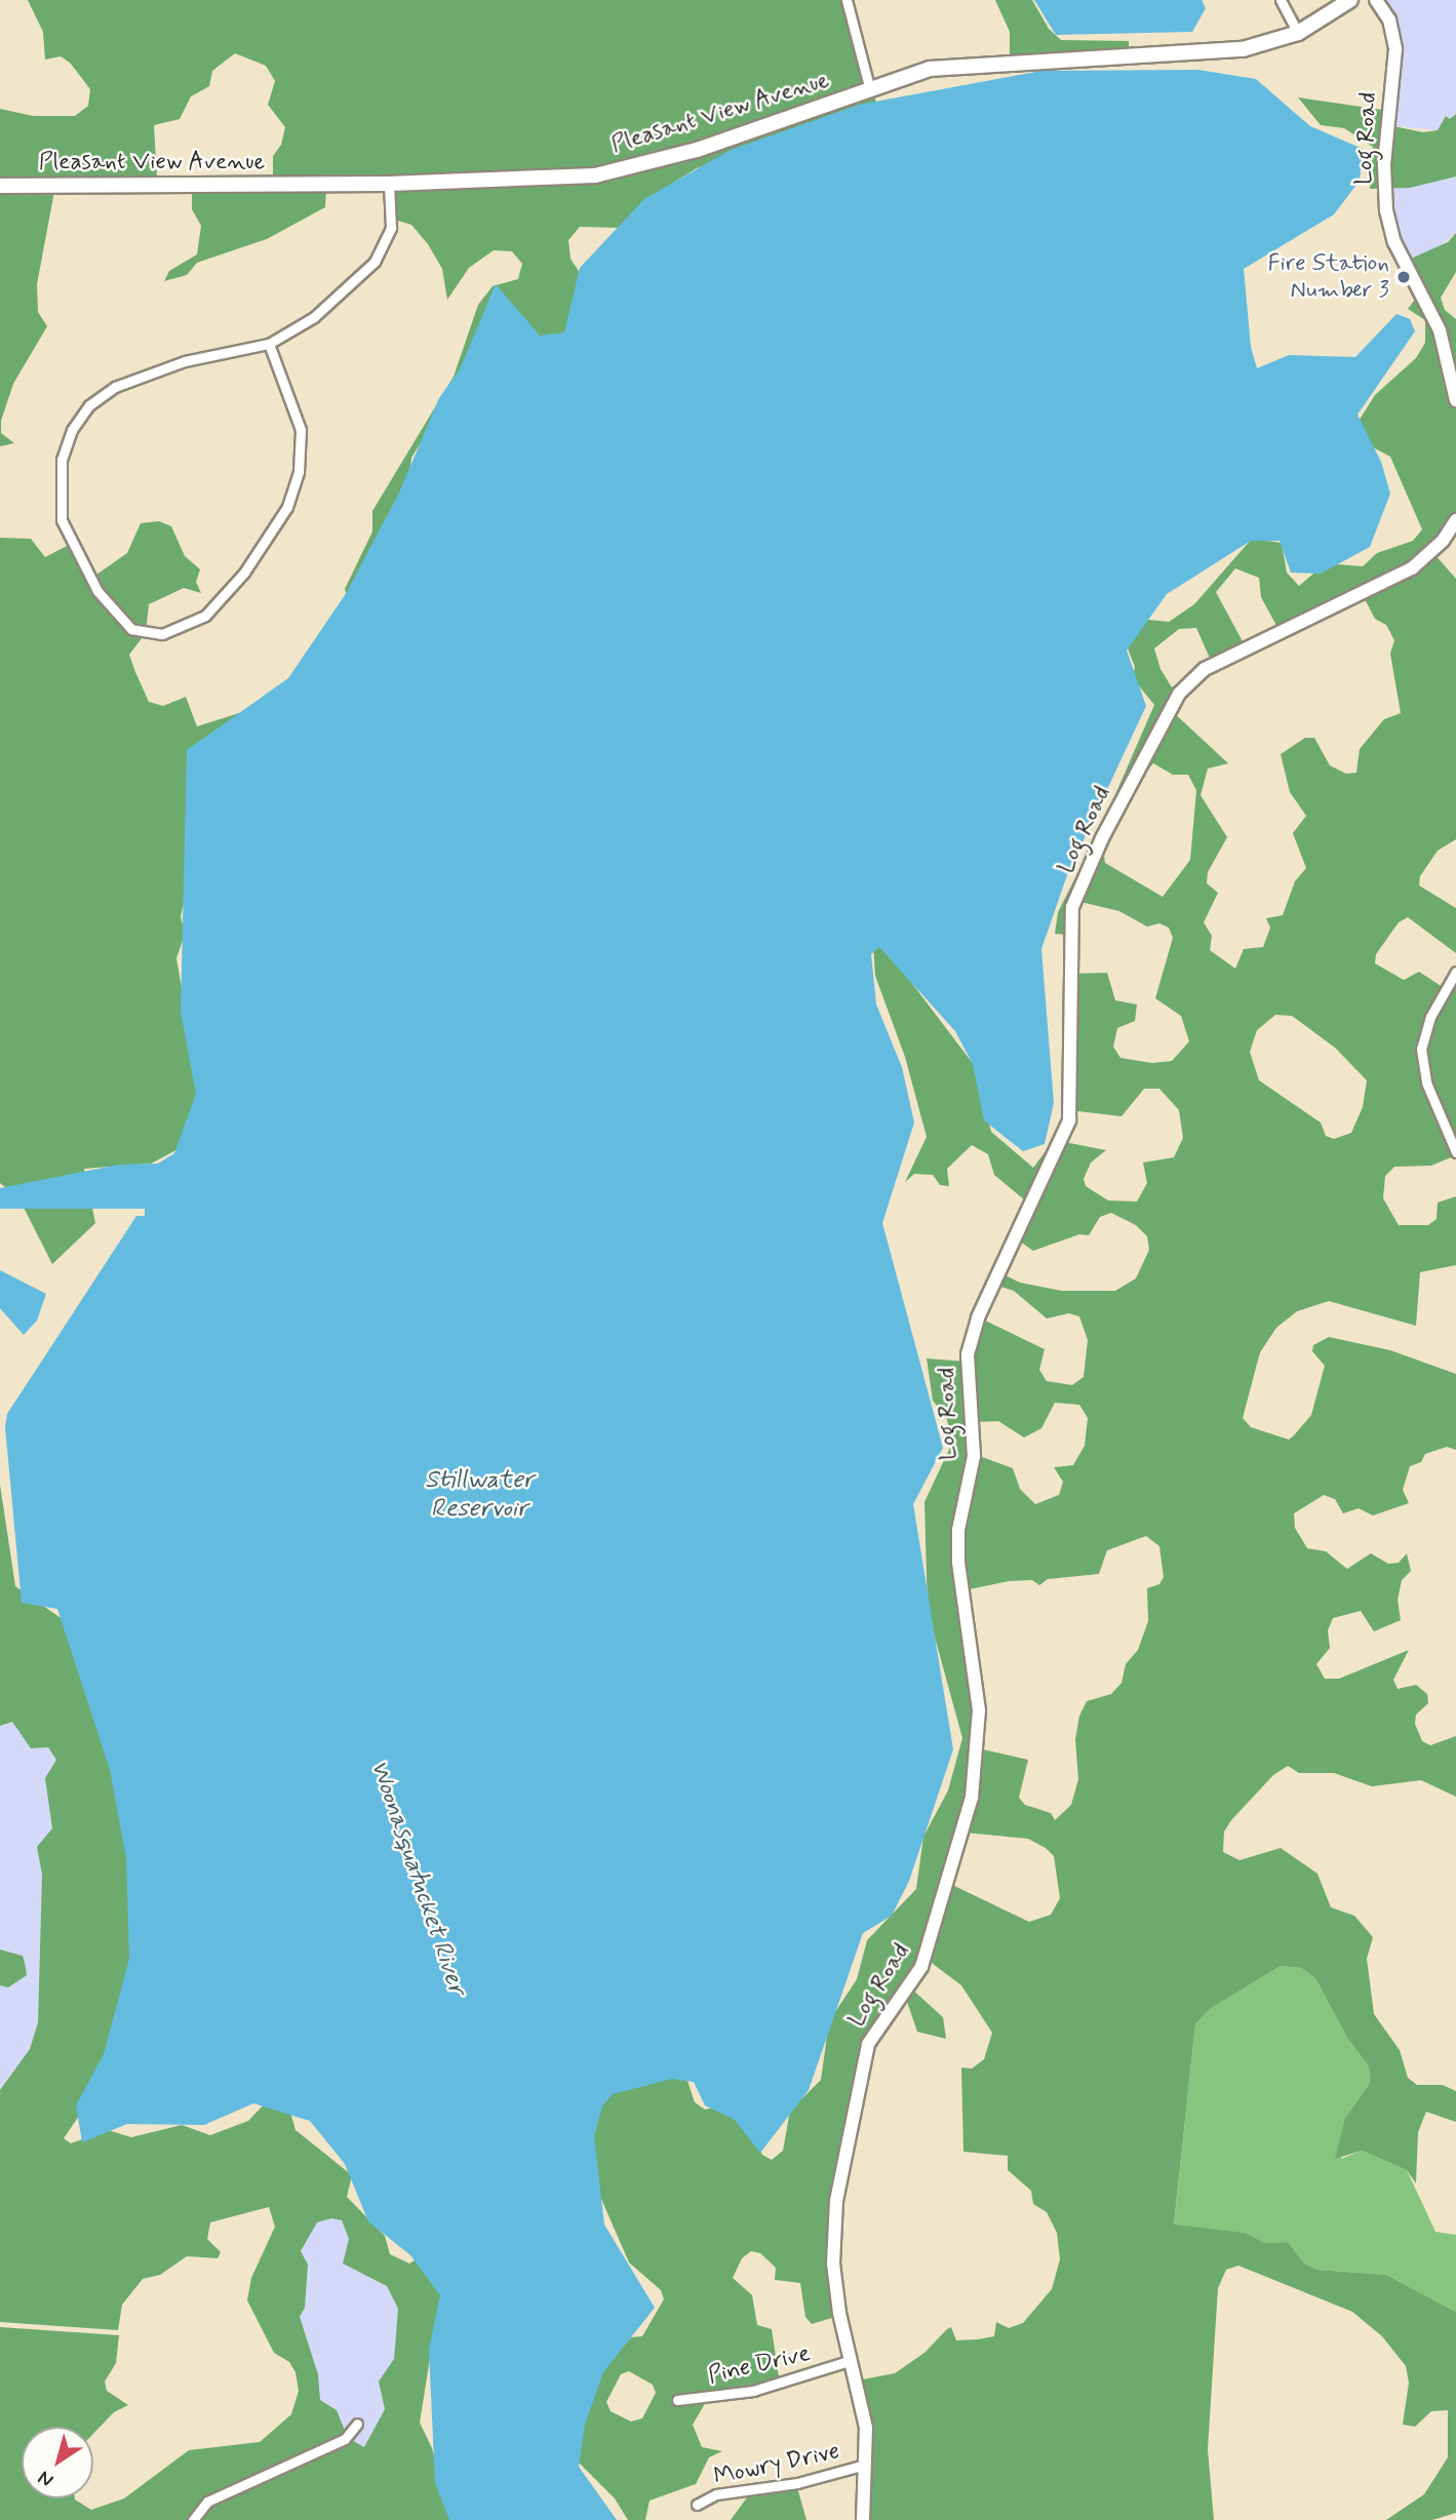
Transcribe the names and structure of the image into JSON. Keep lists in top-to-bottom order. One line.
{"streets":{"main road":["Pleasant View Avenue"],"street":["Log Road","Pine Drive","Mowry Drive"]},"crossings":[["Log Road","Pine Drive"],["Log Road","Mowry Drive"]],"water":["Stillwater Reservoir","Woonasquatucket River"],"places":["Fire Station Number 3"],"north":"bottom left"}
